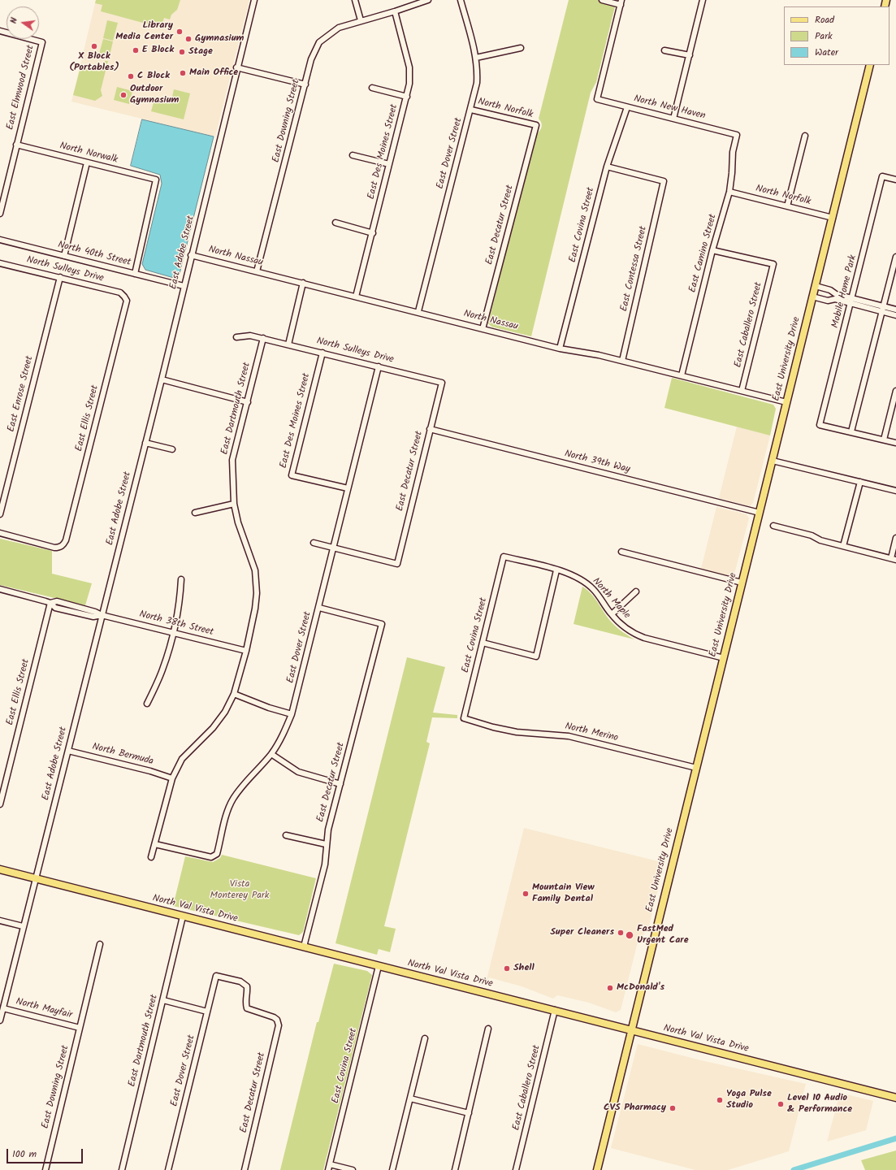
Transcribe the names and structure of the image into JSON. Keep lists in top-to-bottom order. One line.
{"streets":{"main road":["East University Drive","North Val Vista Drive"],"street":["East Elmwood Street","North New Haven","North Norfolk","East Downing Street","East Des Moines Street","North Norwalk","East Dover Street","East Decatur Street","East Covina Street","East Adobe Street","East Camino Street","North 40th Street","North Nassau","East Contessa Street","North Sulleys Drive","Mobile Home Park","East Caballero Street","East Enrose Street","East Dartmouth Street","East Ellis Street","North 39th Way","North Maple","North 38th Street","North Merino","North Bermuda","North Mayfair"]},"crossings":[["East Elmwood Street","North Norwalk"],["North New Haven","East Covina Street"],["North New Haven","East Camino Street"],["North Norfolk","East Dover Street"],["North Norfolk","East Decatur Street"],["North Norfolk","East Camino Street"],["North Norfolk","East University Drive"],["East Downing Street","East Des Moines Street"],["East Downing Street","North Nassau"],["East Downing Street","North Mayfair"],["East Des Moines Street","East Dover Street"],["East Des Moines Street","North Nassau"],["East Des Moines Street","North Sulleys Drive"],["North Norwalk","North 40th Street"],["East Dover Street","East Decatur Street"],["East Dover Street","North Nassau"],["East Dover Street","North Sulleys Drive"],["East Dover Street","East Dartmouth Street"],["East Decatur Street","North Nassau"],["East Decatur Street","North Sulleys Drive"],["East Decatur Street","North 39th Way"],["East Decatur Street","North Val Vista Drive"],["East Covina Street","North Nassau"],["East Covina Street","East Contessa Street"],["East Covina Street","North Maple"],["East Covina Street","North Merino"],["East Covina Street","North Val Vista Drive"],["East Adobe Street","North 40th Street"],["East Adobe Street","North Nassau"],["East Adobe Street","North 38th Street"],["East Adobe Street","North Bermuda"],["East Adobe Street","North Val Vista Drive"],["East Adobe Street","North Mayfair"],["East Camino Street","North Nassau"],["East Camino Street","East Caballero Street"],["North Nassau","East Contessa Street"],["North Nassau","East Caballero Street"],["North Nassau","East University Drive"],["North Sulleys Drive","East Enrose Street"],["North Sulleys Drive","East Dartmouth Street"],["North Sulleys Drive","East Ellis Street"],["East Caballero Street","North Val Vista Drive"],["East University Drive","North 39th Way"],["East University Drive","North Maple"],["East University Drive","North Merino"],["East University Drive","North Val Vista Drive"],["East Dartmouth Street","North 38th Street"],["East Dartmouth Street","North Bermuda"],["East Dartmouth Street","North Val Vista Drive"],["East Ellis Street","North 38th Street"]],"parks":["Vista Monterey Park"],"places":["Library Media Center","Gymnasium","X Block (Portables)","E Block","Stage","Main Office","C Block","Outdoor Gymnasium","Mountain View Family Dental","Super Cleaners","FastMed Urgent Care","Shell","McDonald's","Yoga Pulse Studio","Level 10 Audio & Performance","CVS Pharmacy"],"legend":["Road","Park","Water"],"scale_bar":"100 m","north":"left"}
